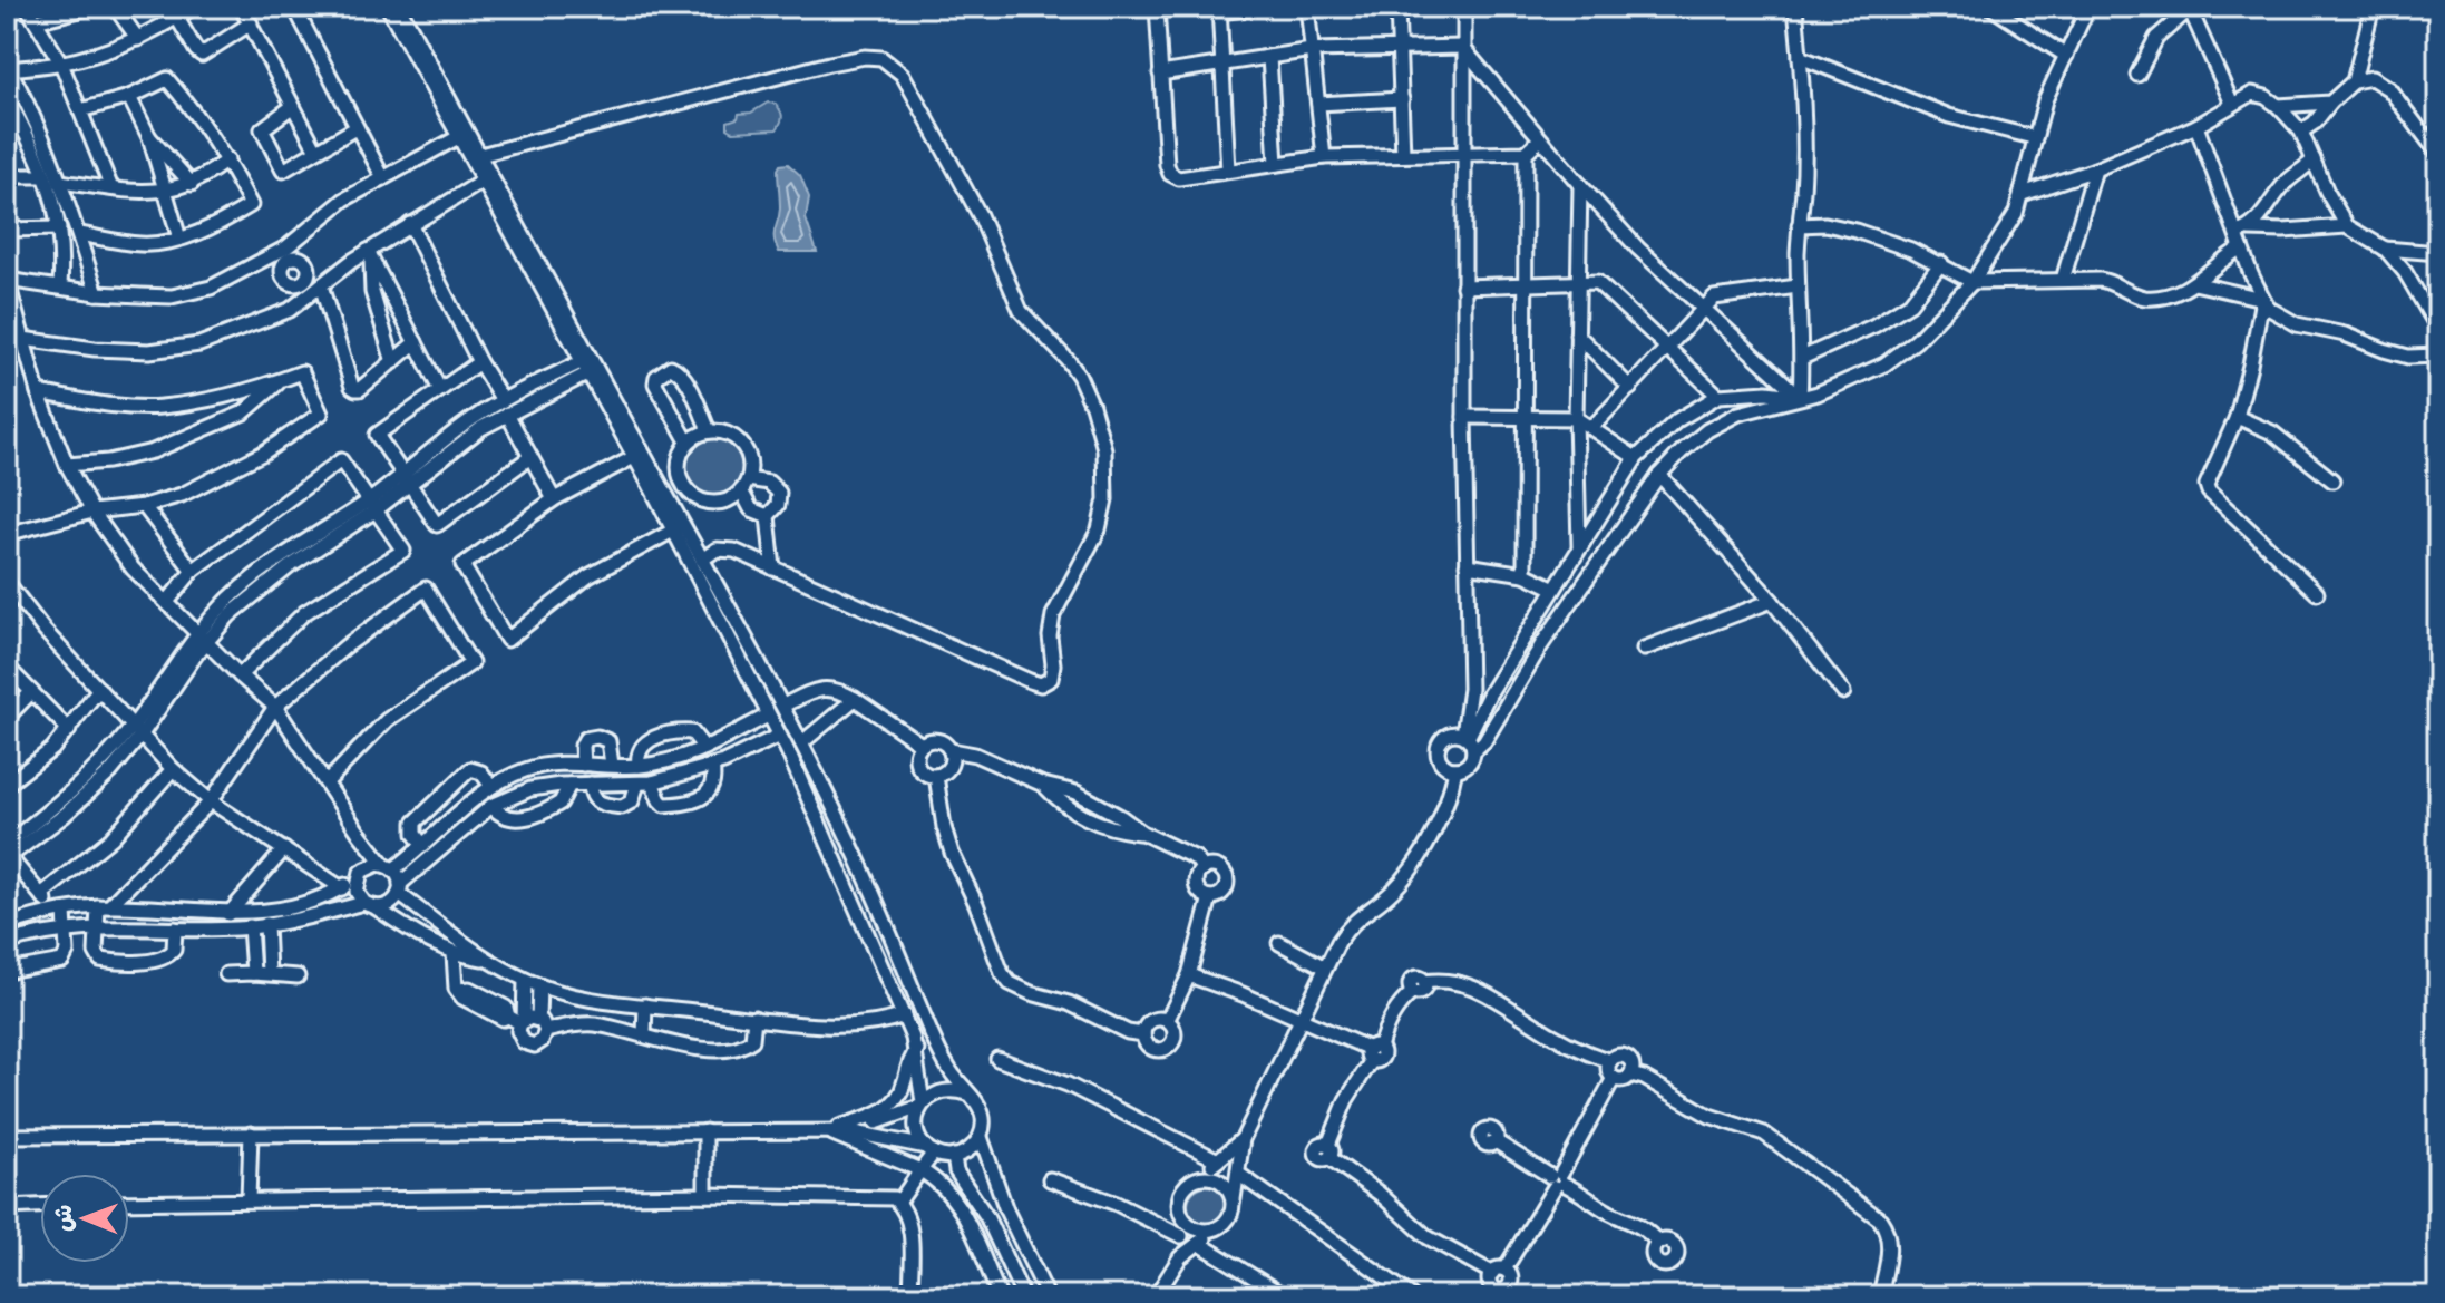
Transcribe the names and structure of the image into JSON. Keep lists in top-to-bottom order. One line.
{"north":"left"}
